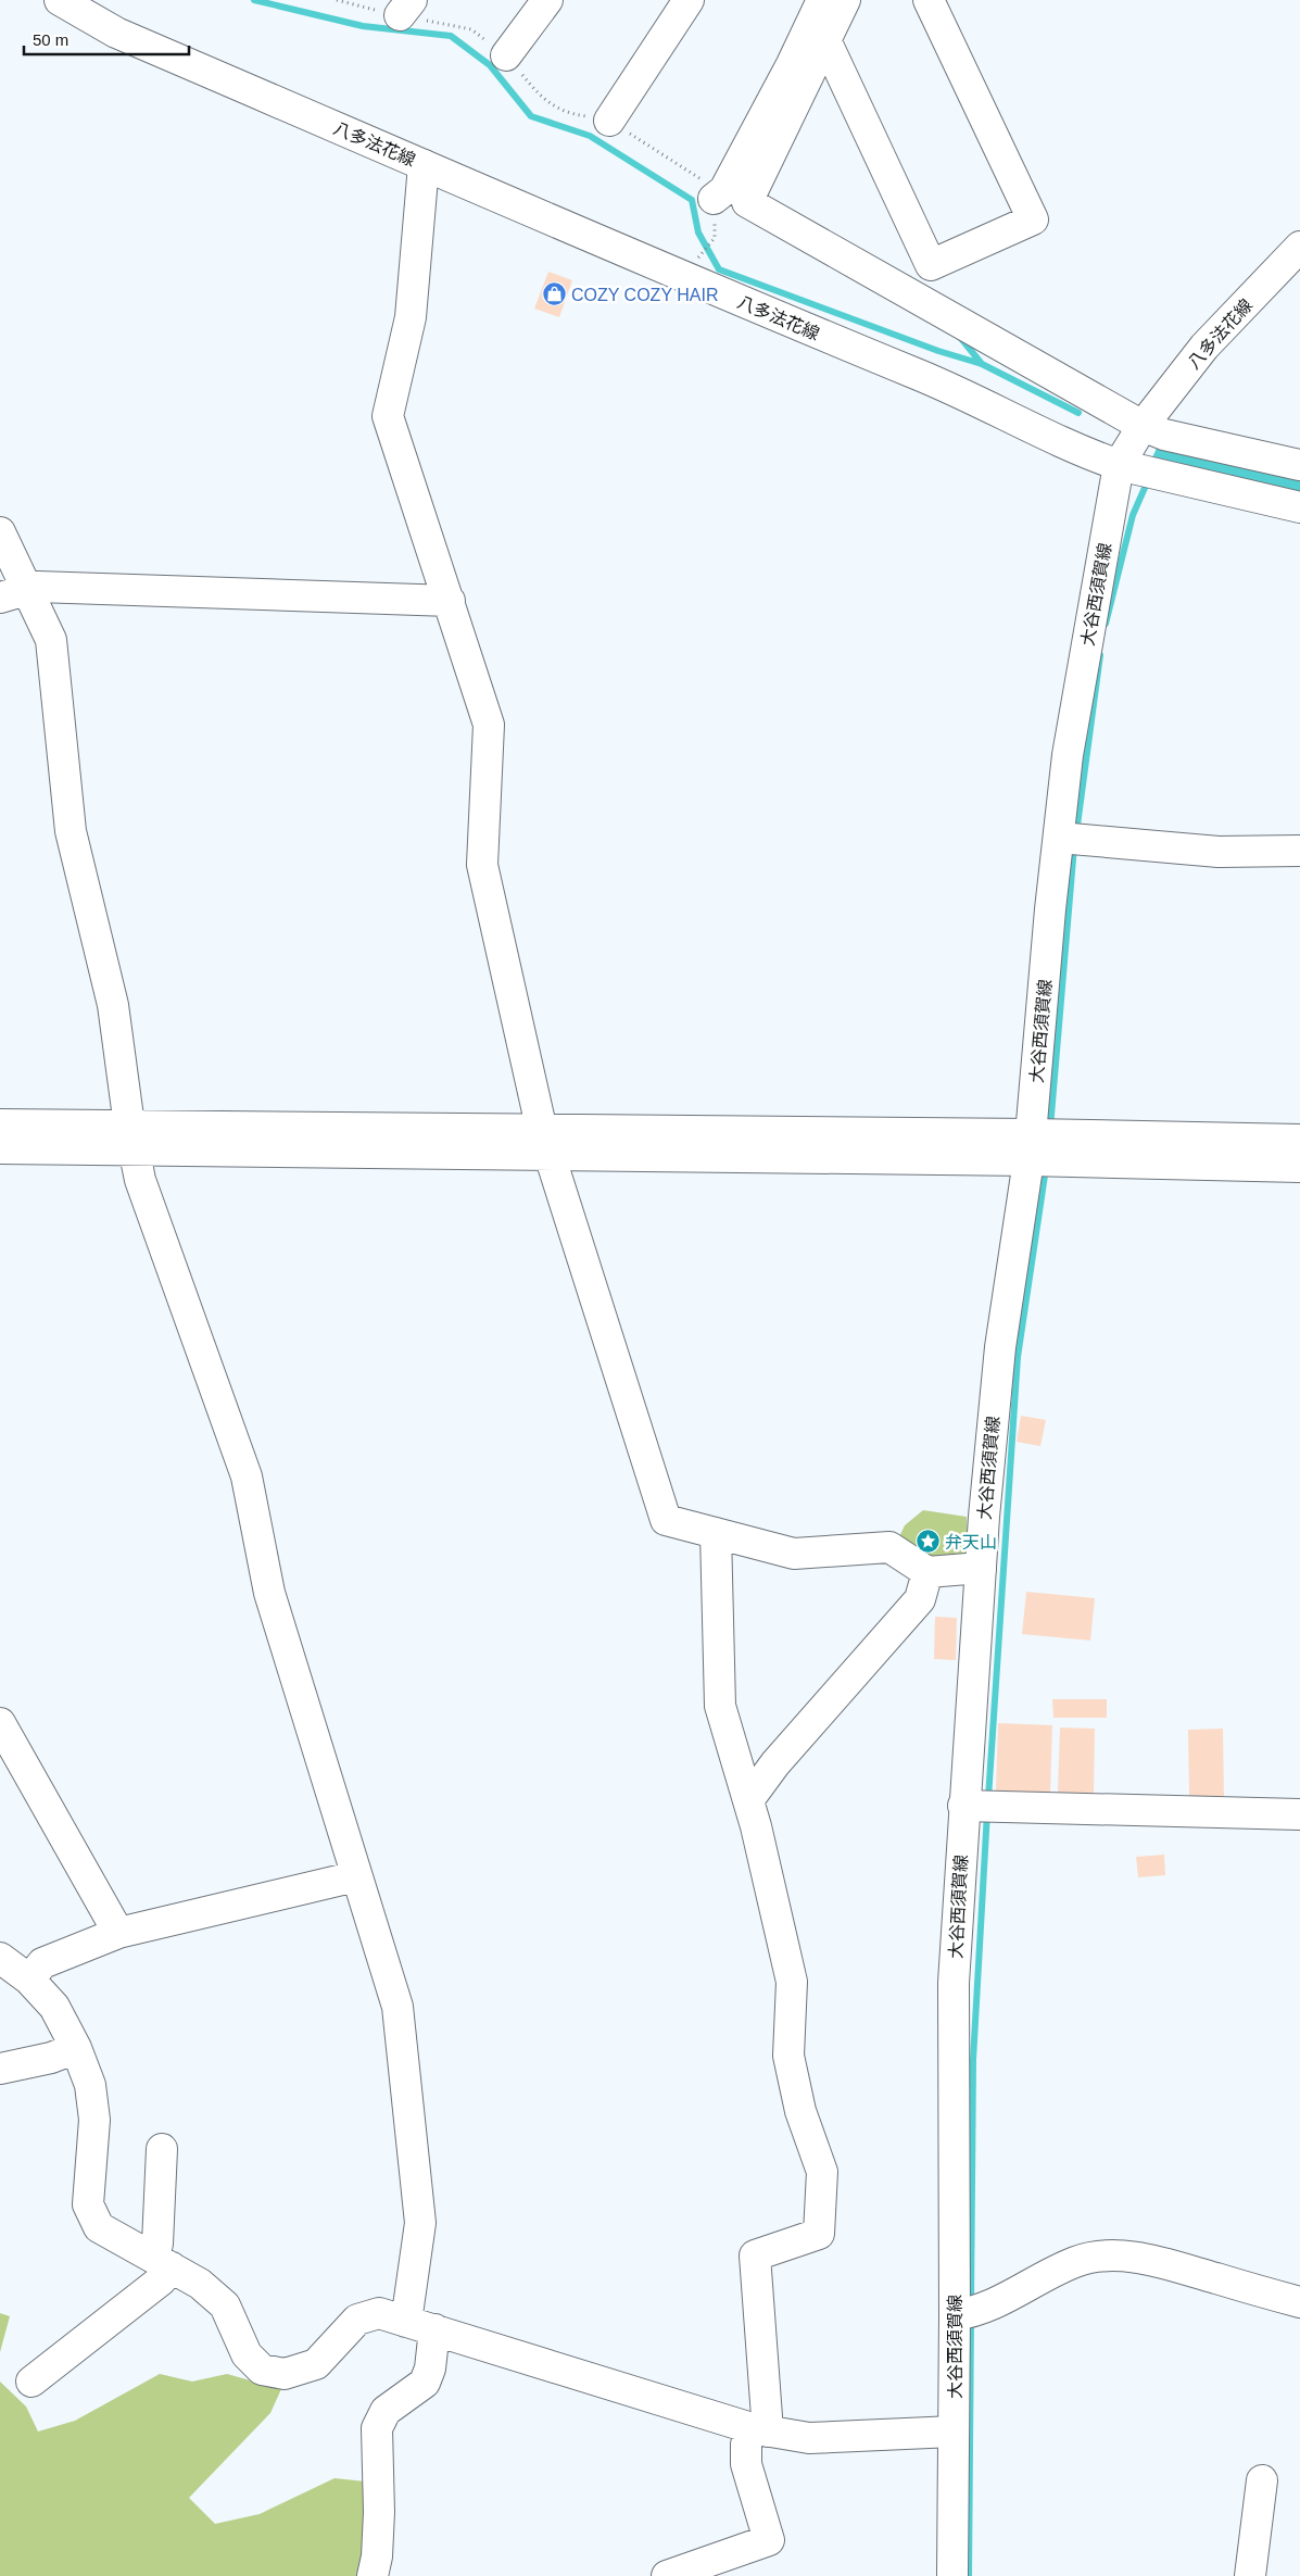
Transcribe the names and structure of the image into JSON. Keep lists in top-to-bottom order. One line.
{"streets":{"street":["八多法花線","大谷西須賀線"]},"crossings":[["八多法花線","大谷西須賀線"]],"places":{"shop":["COZY COZY HAIR"],"place":["弁天山"]},"scale_bar":"50 m"}
